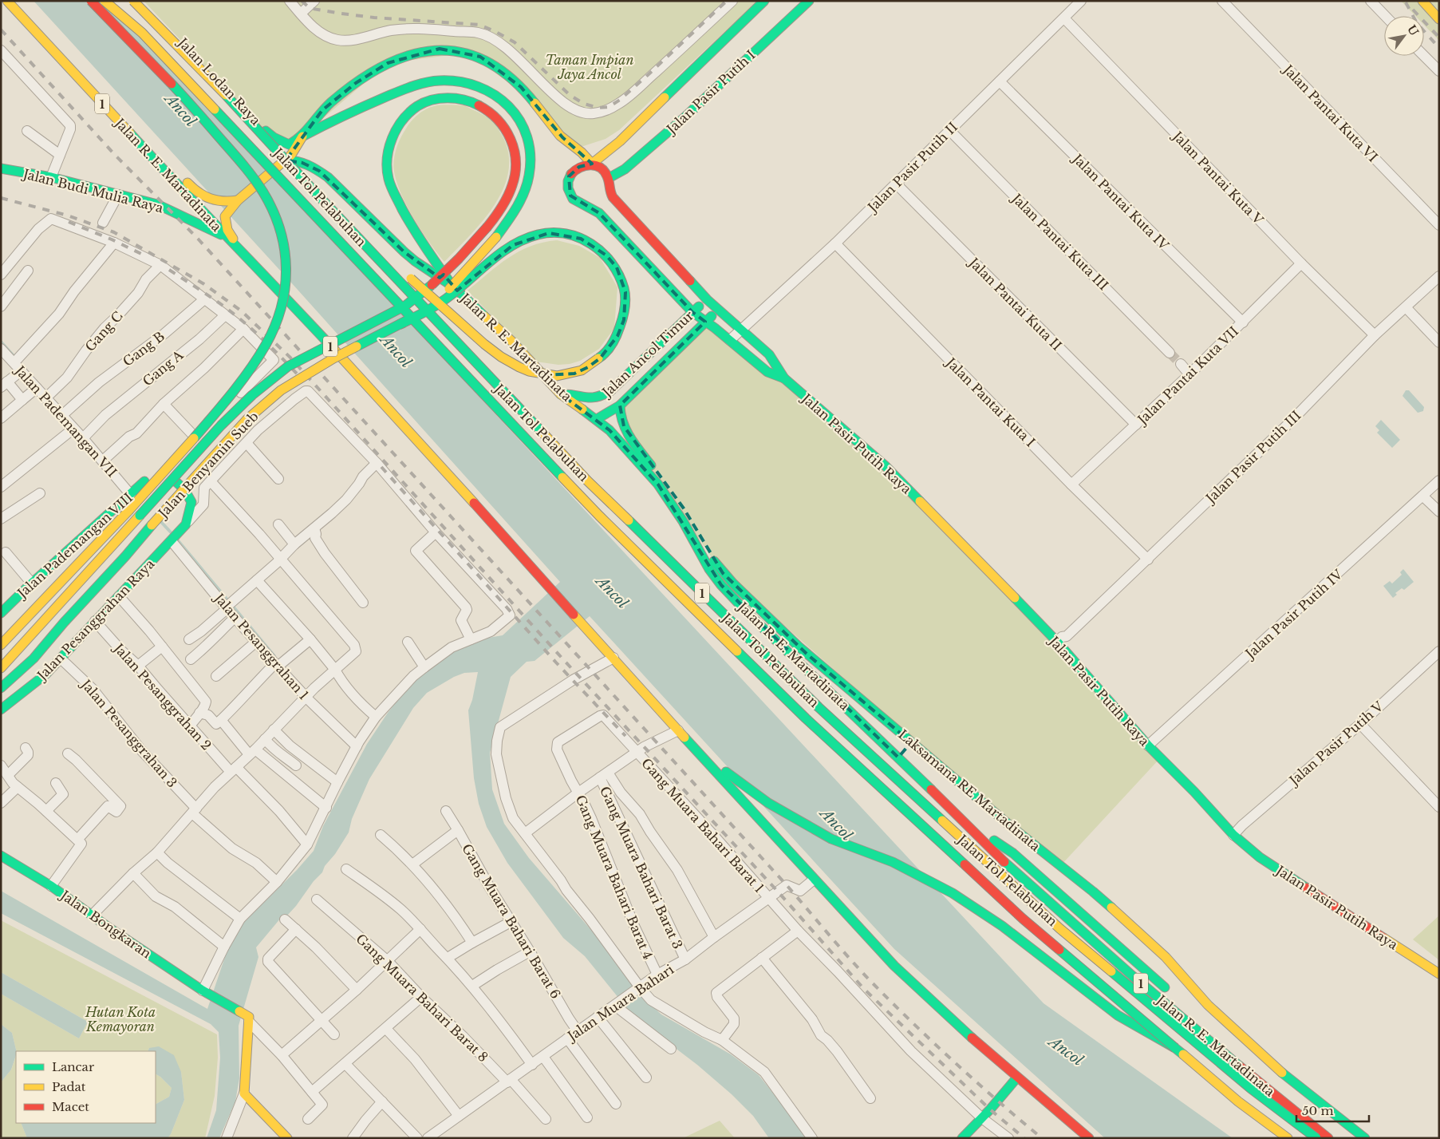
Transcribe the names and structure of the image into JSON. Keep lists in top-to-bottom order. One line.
{"streets":{"main road":["Jalan Lodan Raya","Jalan Pasir Putih I","1","Jalan R. E. Martadinata","Jalan Budi Mulia Raya","Jalan Tol Pelabuhan","Jalan Ancol Timur","Jalan Pasir Putih Raya","Jalan Benyamin Sueb","Jalan Pademangan VIII","Jalan Pesanggrahan Raya","Laksamana RE Martadinata","Jalan Bongkaran"],"street":["Jalan Pantai Kuta VI","Jalan Pasir Putih II","Jalan Pantai Kuta V","Jalan Pantai Kuta IV","Jalan Pantai Kuta III","Jalan Pantai Kuta II","Gang C","Gang B","Gang A","Jalan Pantai Kuta VII","Jalan Pantai Kuta I","Jalan Pademangan VII","Jalan Pasir Putih III","Jalan Pasir Putih IV","Jalan Pesanggrahan 1","Jalan Pesanggrahan 2","Jalan Pesanggrahan 3","Jalan Pasir Putih V","Gang Muara Bahari Barat 1","Gang Muara Bahari Barat 3","Gang Muara Bahari Barat 4","Gang Muara Bahari Barat 6","Gang Muara Bahari Barat 8","Jalan Muara Bahari"]},"crossings":[["Jalan Lodan Raya","Jalan R. E. Martadinata"],["Jalan Lodan Raya","Jalan Benyamin Sueb"],["Jalan Pasir Putih I","Jalan Pasir Putih Raya"],["Jalan Pasir Putih II","Jalan Pantai Kuta V"],["Jalan Pasir Putih II","Jalan Pantai Kuta IV"],["Jalan Pasir Putih II","Jalan Pantai Kuta III"],["Jalan Pasir Putih II","Jalan Pantai Kuta II"],["Jalan Pasir Putih II","Jalan Pantai Kuta I"],["Jalan Pasir Putih II","Jalan Pasir Putih Raya"],["Jalan R. E. Martadinata","Jalan Budi Mulia Raya"],["Jalan R. E. Martadinata","Jalan Ancol Timur"],["Jalan R. E. Martadinata","Jalan Benyamin Sueb"],["Jalan R. E. Martadinata","Laksamana RE Martadinata"],["Jalan R. E. Martadinata","Jalan Muara Bahari"],["Jalan Pantai Kuta V","Jalan Pantai Kuta VII"],["Jalan Pantai Kuta V","Jalan Pasir Putih III"],["Jalan Pantai Kuta IV","Jalan Pantai Kuta VII"],["Jalan Pantai Kuta II","Jalan Pantai Kuta VII"],["Gang C","Jalan Pademangan VII"],["Gang B","Jalan Pademangan VII"],["Jalan Ancol Timur","Jalan Pasir Putih Raya"],["Jalan Ancol Timur","Laksamana RE Martadinata"],["Gang A","Jalan Pademangan VII"],["Jalan Pantai Kuta VII","Jalan Pantai Kuta I"],["Jalan Pantai Kuta I","Jalan Pasir Putih III"],["Jalan Pademangan VII","Jalan Pademangan VIII"],["Jalan Pasir Putih Raya","Jalan Pasir Putih III"],["Jalan Pasir Putih Raya","Jalan Pasir Putih IV"],["Jalan Pasir Putih Raya","Jalan Pasir Putih V"],["Jalan Pesanggrahan Raya","Jalan Pesanggrahan 1"],["Jalan Pesanggrahan Raya","Jalan Pesanggrahan 2"],["Jalan Pesanggrahan Raya","Jalan Pesanggrahan 3"],["Gang Muara Bahari Barat 1","Gang Muara Bahari Barat 4"],["Gang Muara Bahari Barat 1","Jalan Muara Bahari"],["Gang Muara Bahari Barat 3","Gang Muara Bahari Barat 4"],["Gang Muara Bahari Barat 3","Jalan Muara Bahari"],["Gang Muara Bahari Barat 4","Jalan Muara Bahari"],["Gang Muara Bahari Barat 6","Jalan Muara Bahari"],["Gang Muara Bahari Barat 8","Jalan Muara Bahari"]],"water":["Ancol"],"parks":["Taman Impian Jaya Ancol","Hutan Kota Kemayoran"],"legend":["Lancar","Padat","Macet"],"scale_bar":"50 m","north":"top right"}
